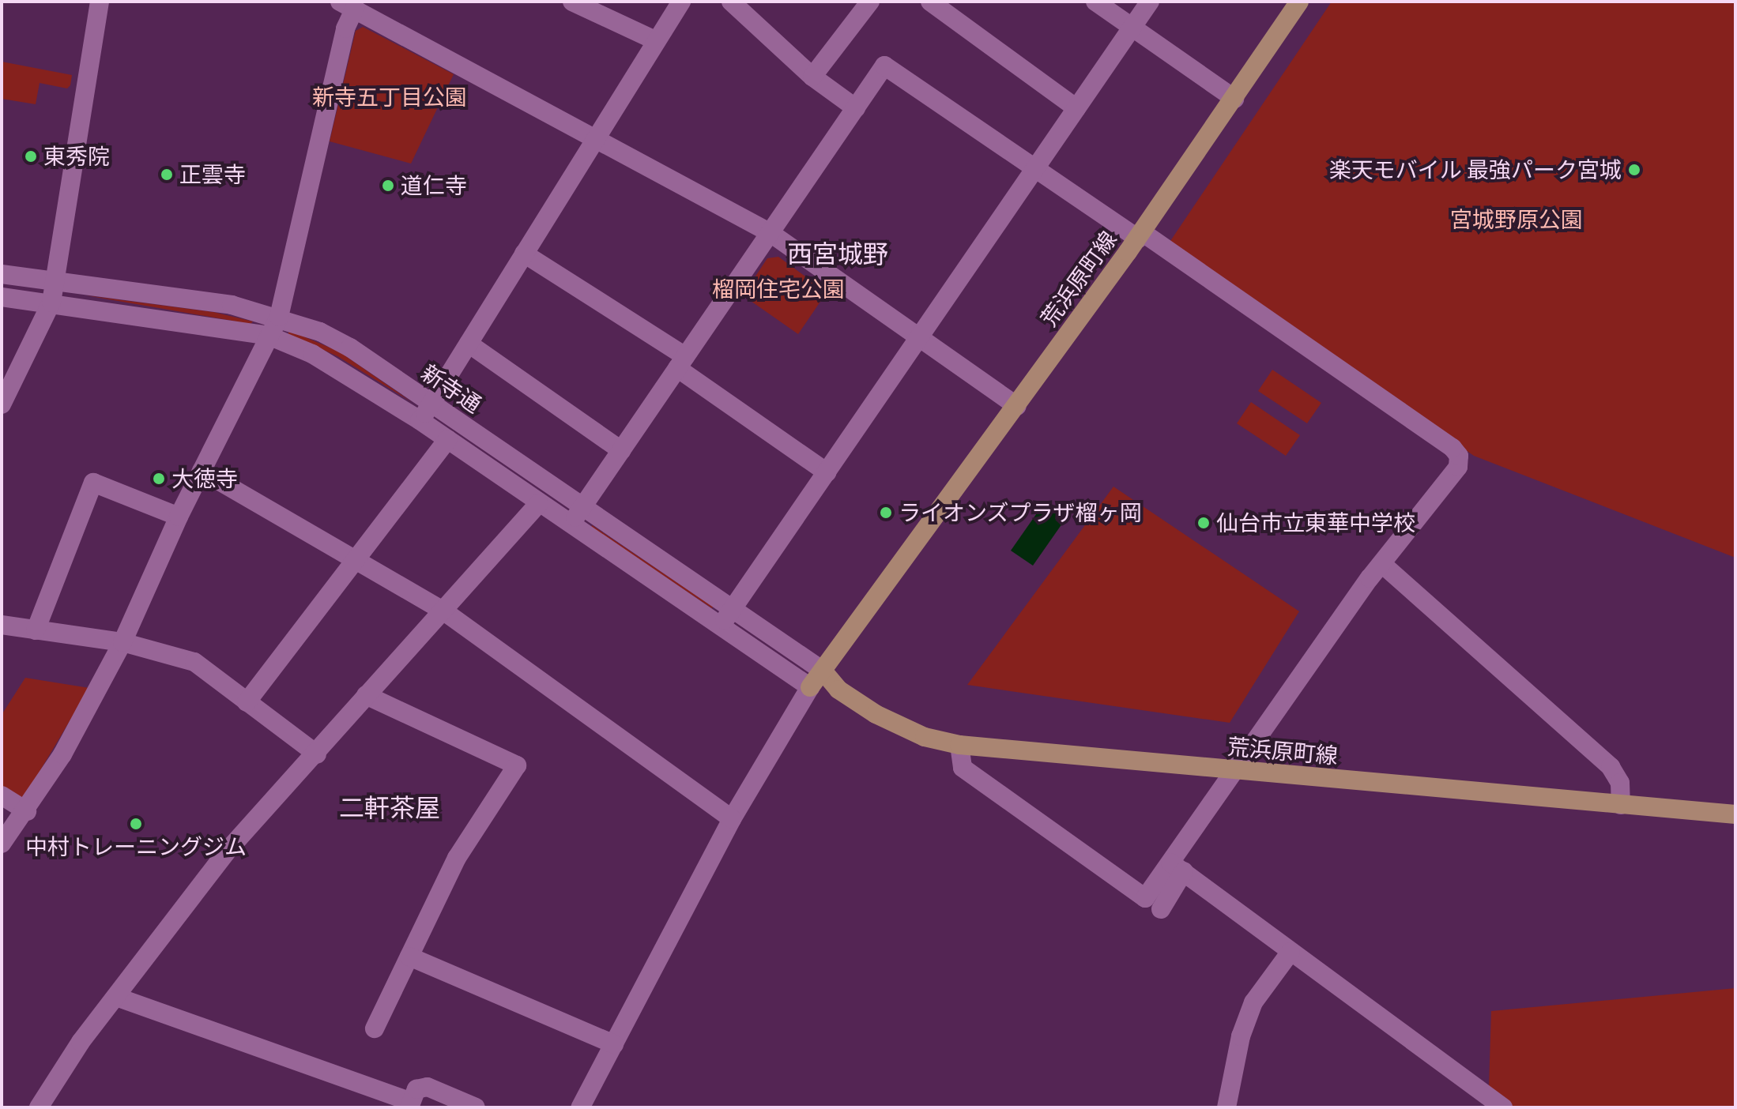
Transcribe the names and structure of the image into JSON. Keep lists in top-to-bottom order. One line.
{"streets":{"main road":["荒浜原町線"],"street":["新寺通"]},"crossings":[["荒浜原町線","新寺通"]],"districts":["西宮城野","二軒茶屋"],"parks":["新寺五丁目公園","宮城野原公園","榴岡住宅公園"],"places":["東秀院","楽天モバイル 最強パーク宮城","正雲寺","道仁寺","大徳寺","ライオンズプラザ榴ヶ岡","仙台市立東華中学校","中村トレーニングジム"]}
